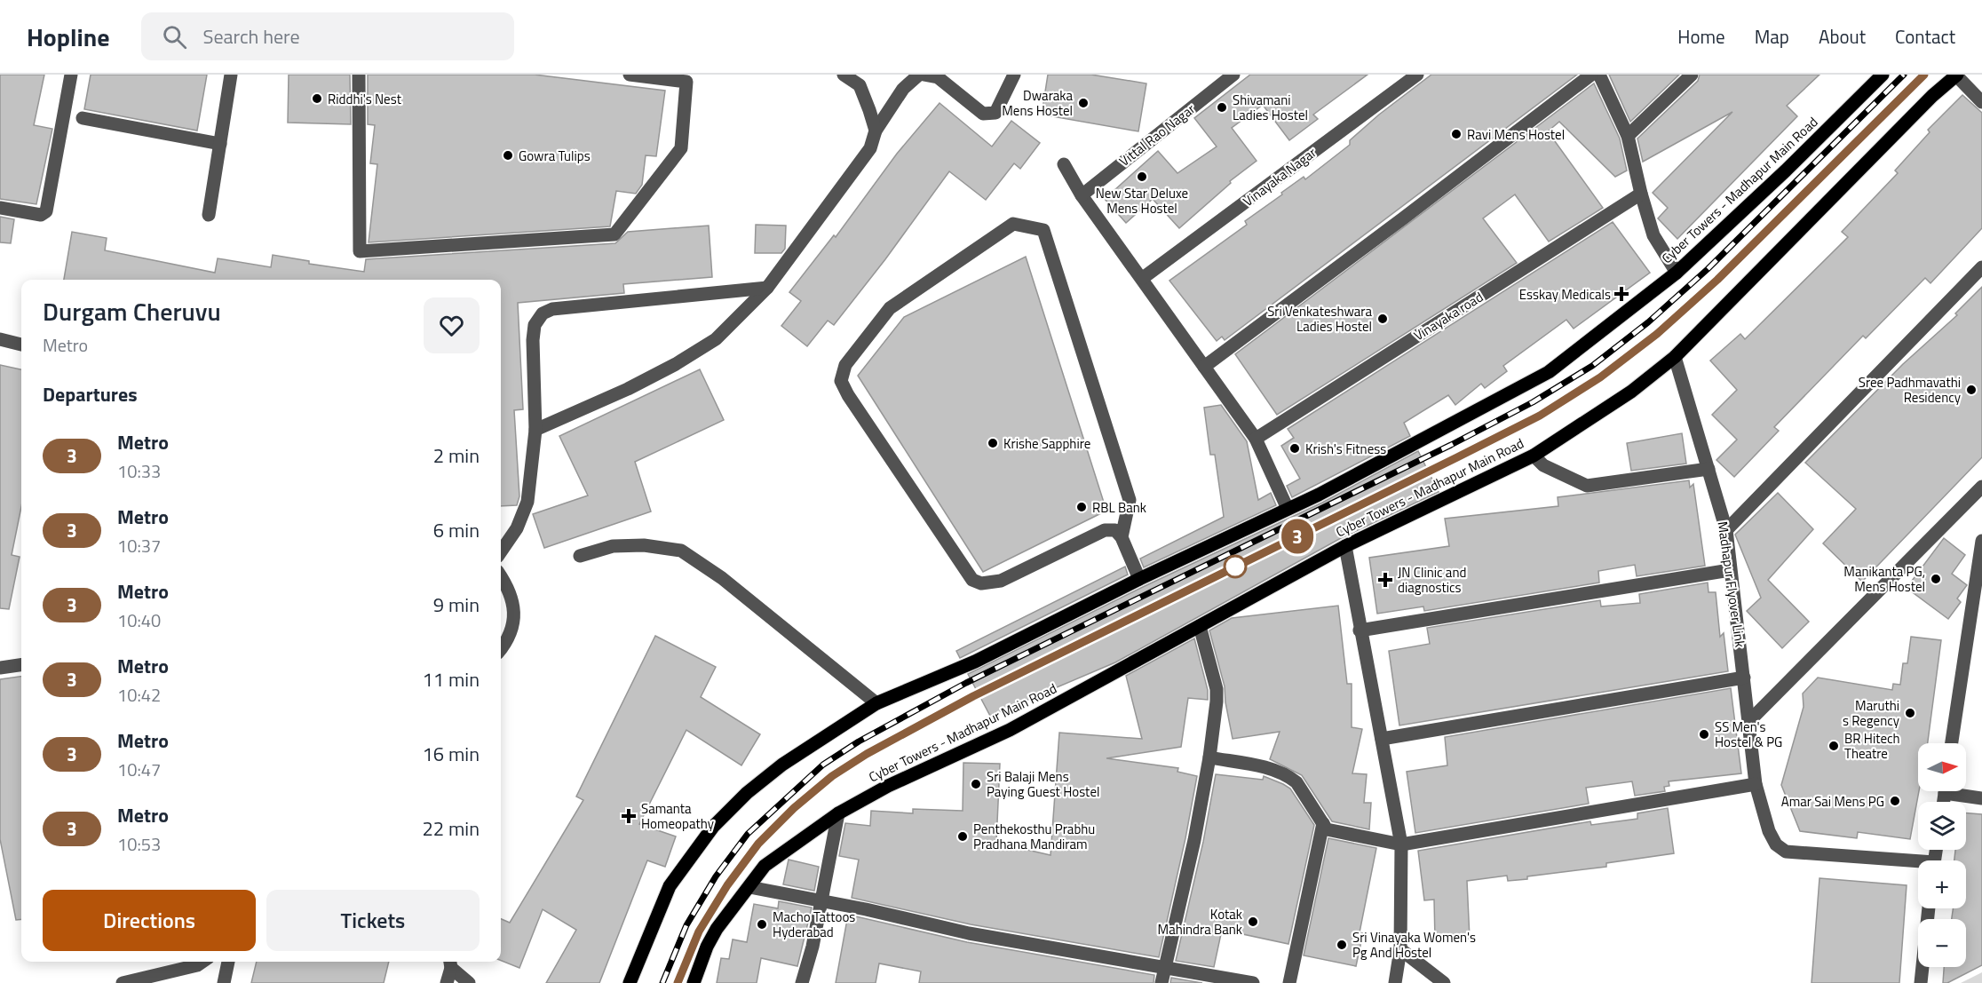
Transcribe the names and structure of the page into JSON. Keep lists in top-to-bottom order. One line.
{"streets":{"main road":["Cyber Towers - Madhapur Main Road"],"street":["Vittal Rao Nagar","Vinayaka Nagar","Vinayaka road","Madhapur Flyover Link"]},"crossings":[["Cyber Towers - Madhapur Main Road","Madhapur Flyover Link"]],"places":{"other":["Riddhi's Nest","Dwaraka Mens Hostel","Shivamani Ladies Hostel","Ravi Mens Hostel","Gowra Tulips","New Star Deluxe Mens Hostel","Sri Venkateshwara Ladies Hostel","Sree Padhmavathi Residency","Krishe Sapphire","Krish's Fitness","RBL Bank","Manikanta PG, Mens Hostel","Maruthi s Regency","SS Men's Hostel & PG","BR Hitech Theatre","Sri Balaji Mens Paying Guest Hostel","Amar Sai Mens PG","Penthekosthu Prabhu Pradhana Mandiram","Kotak Mahindra Bank","Macho Tattoos Hyderabad","Sri Vinayaka Women's Pg And Hostel"],"health":["Esskay Medicals","JN Clinic and diagnostics","Samanta Homeopathy"]},"lines":["metro line 3"],"north":"right","page":{"header":"Hopline","search":"Search here","nav":["Home","Map","About","Contact"],"on_map":"3","heading":[["Durgam Cheruvu","Metro"],"Departures"],"list":[{"mark":"3","name":"Metro","note":"10:33","value":"2 min"},{"mark":"3","name":"Metro","note":"10:37","value":"6 min"},{"mark":"3","name":"Metro","note":"10:40","value":"9 min"},{"mark":"3","name":"Metro","note":"10:42","value":"11 min"},{"mark":"3","name":"Metro","note":"10:47","value":"16 min"},{"mark":"3","name":"Metro","note":"10:53","value":"22 min"}],"map_buttons":["+","−"],"buttons":["Directions","Tickets"]}}
